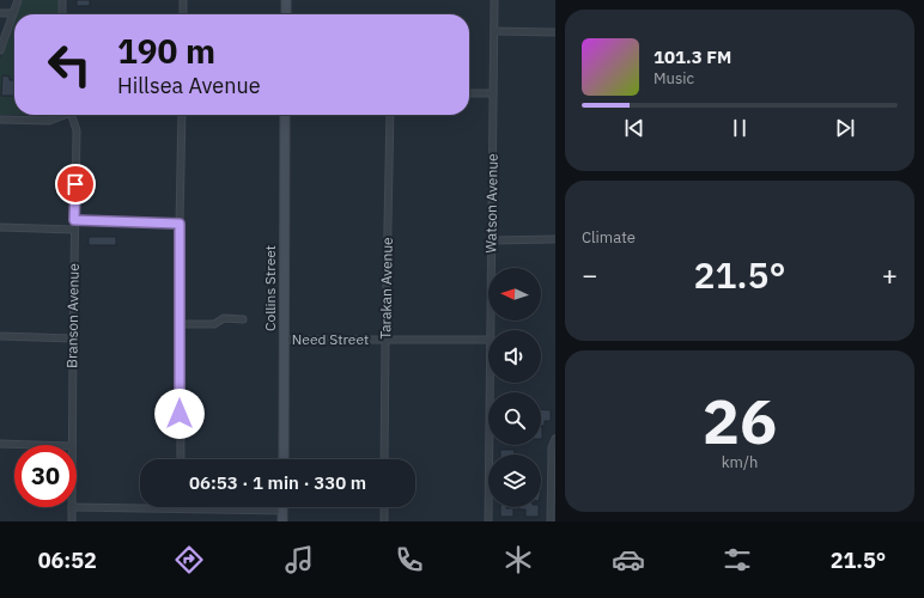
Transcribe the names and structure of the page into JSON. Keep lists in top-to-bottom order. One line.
{"streets":{"street":["Watson Avenue","Collins Street","Tarakan Avenue","Branson Avenue","Need Street"]},"crossings":[["Collins Street","Need Street"],["Tarakan Avenue","Need Street"]],"north":"left","page":{"turn":["190 m","Hillsea Avenue"],"song":["101.3 FM","Music"],"tile":["Climate",["26","km/h"]],"heat":["−","21.5°","+"],"limit":"30","trip":"06:53 · 1 min · 330 m","tabs":["06:52","21.5°"]}}
